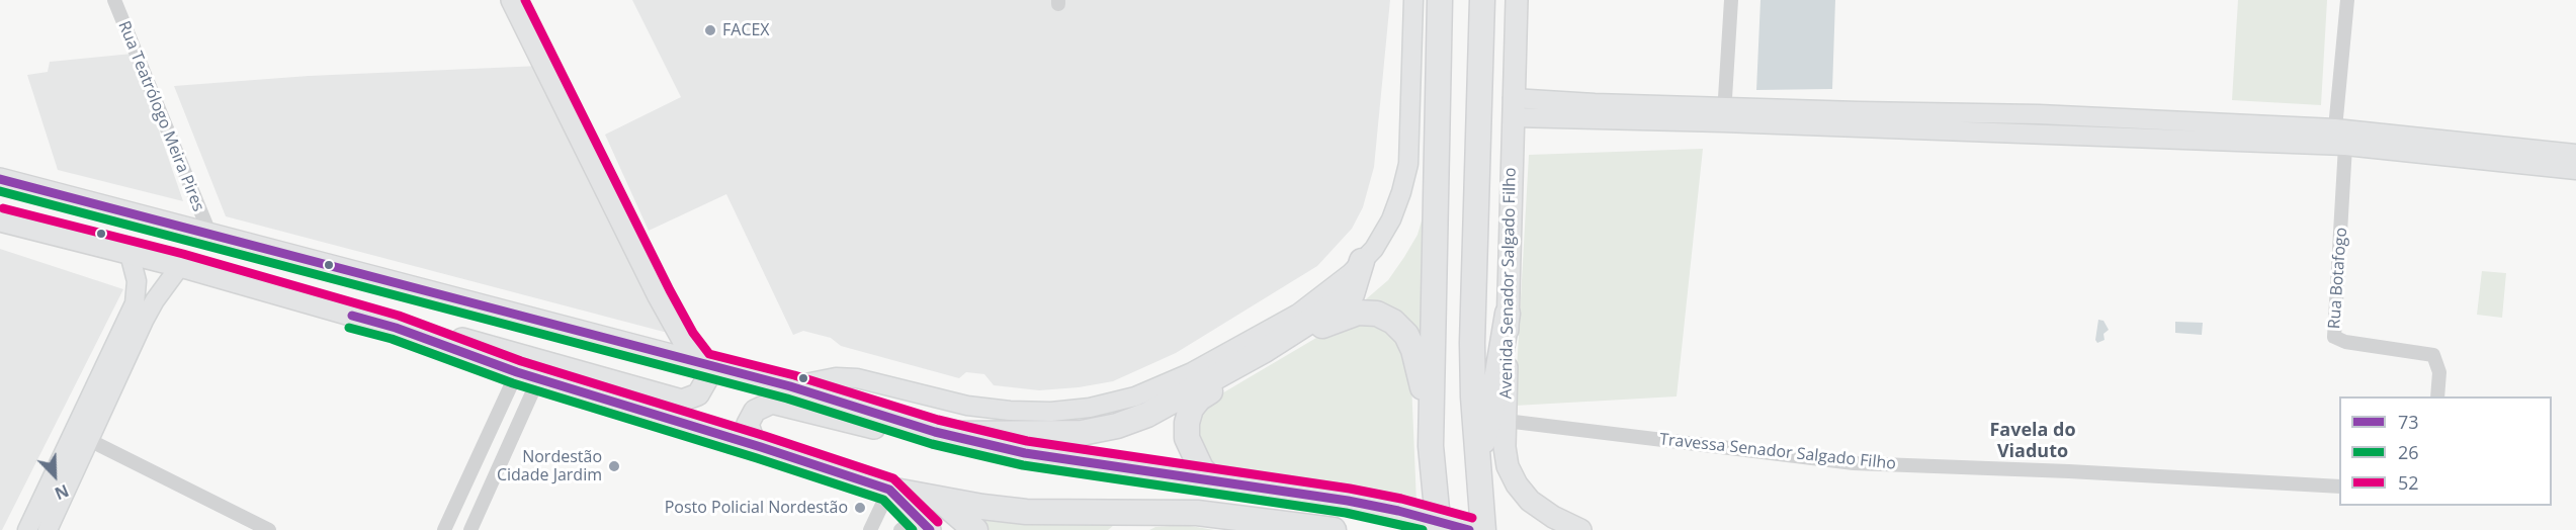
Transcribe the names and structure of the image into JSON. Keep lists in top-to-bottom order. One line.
{"streets":{"highway":["Avenida Senador Salgado Filho"],"street":["Rua Teatrólogo Meira Pires","Rua Botafogo","Travessa Senador Salgado Filho"]},"crossings":[["Avenida Senador Salgado Filho","Travessa Senador Salgado Filho"]],"districts":["Favela do Viaduto"],"places":["FACEX","Nordestão Cidade Jardim","Posto Policial Nordestão"],"lines":["transit line 52","transit line 73","transit line 26"],"legend":["73","26","52"],"north":"bottom right"}
